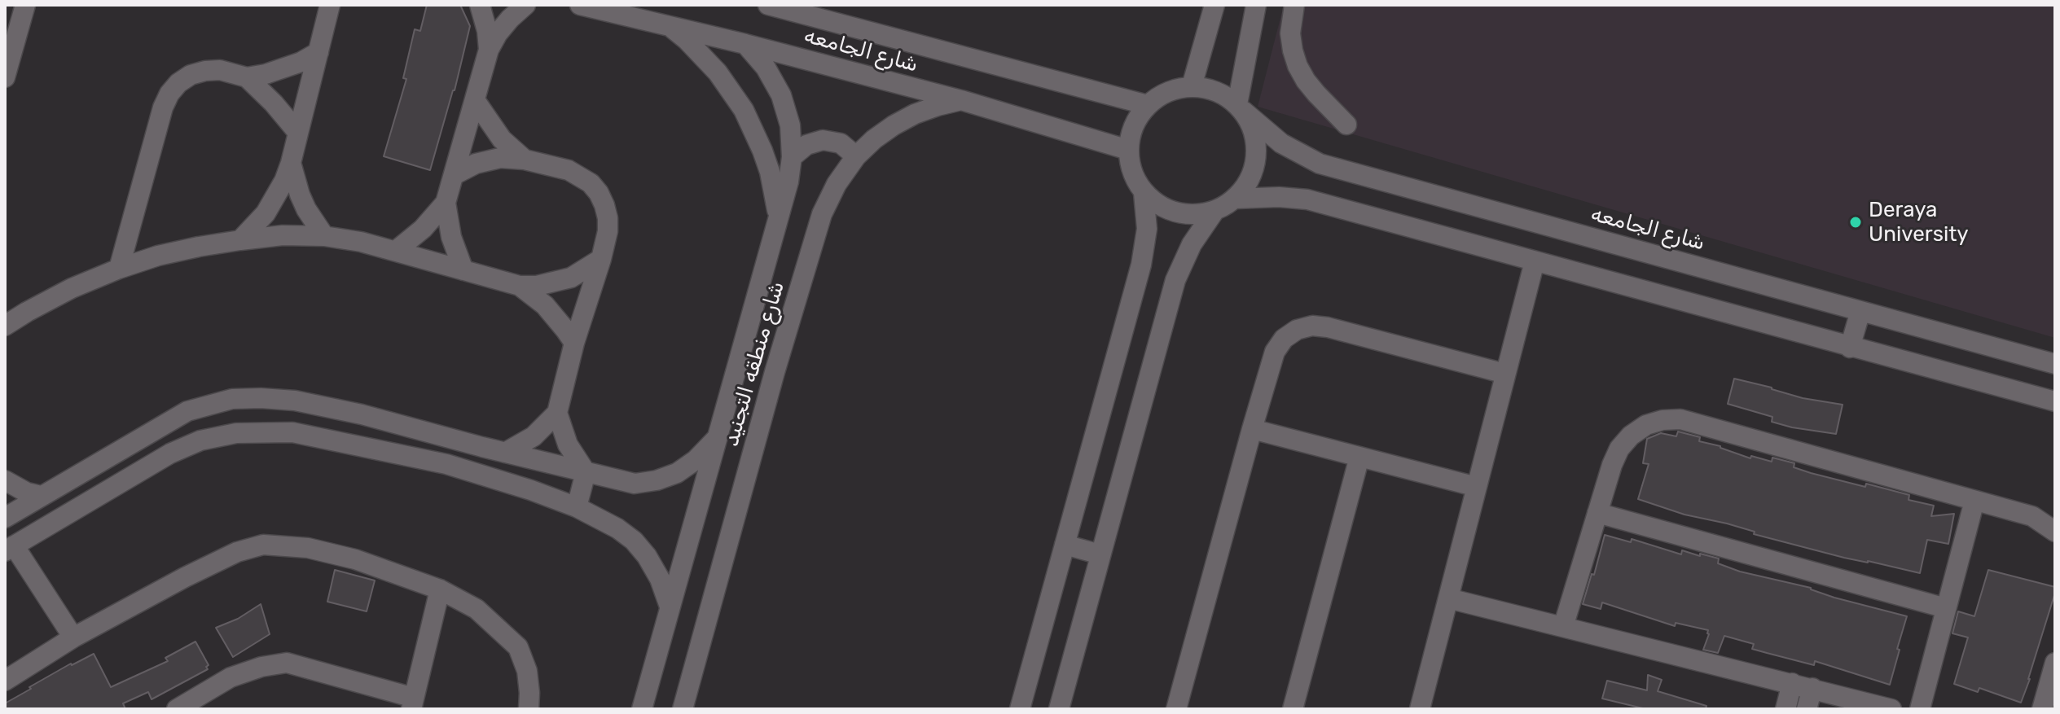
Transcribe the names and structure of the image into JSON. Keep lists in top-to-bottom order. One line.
{"streets":{"street":["شارع الجامعه","شارع منطقه التجنيد"]},"crossings":[["شارع الجامعه","شارع منطقه التجنيد"]],"places":["Deraya University"]}
